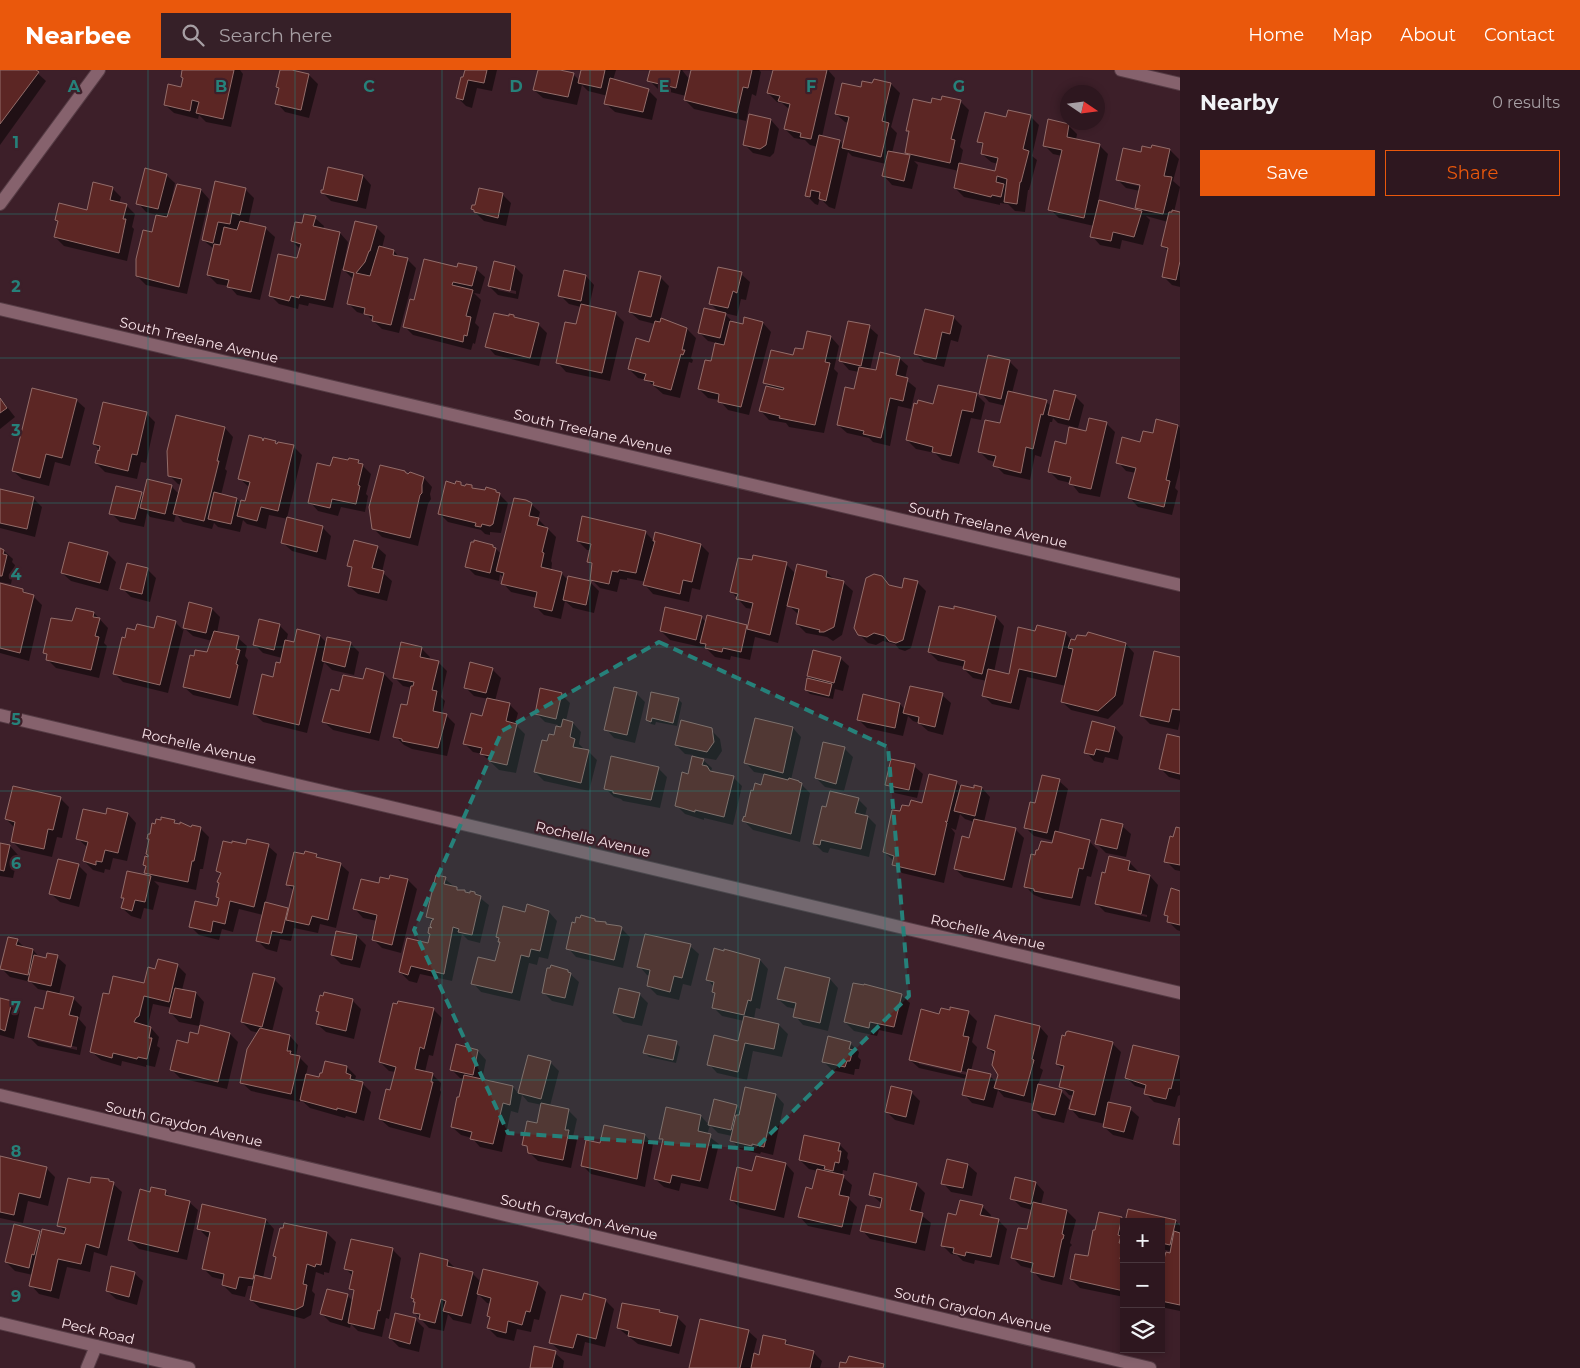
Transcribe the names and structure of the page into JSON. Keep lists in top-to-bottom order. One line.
{"streets":{"street":["South Treelane Avenue","Rochelle Avenue","South Graydon Avenue","Peck Road"]},"north":"right","page":{"header":"Nearbee","search":"Search here","nav":["Home","Map","About","Contact"],"heading":["Nearby","0 results"],"buttons":["Save","Share"],"map_buttons":["+","−"]},"grid":{"columns":["A","B","C","D","E","F","G"],"rows":["1","2","3","4","5","6","7","8","9"]}}
